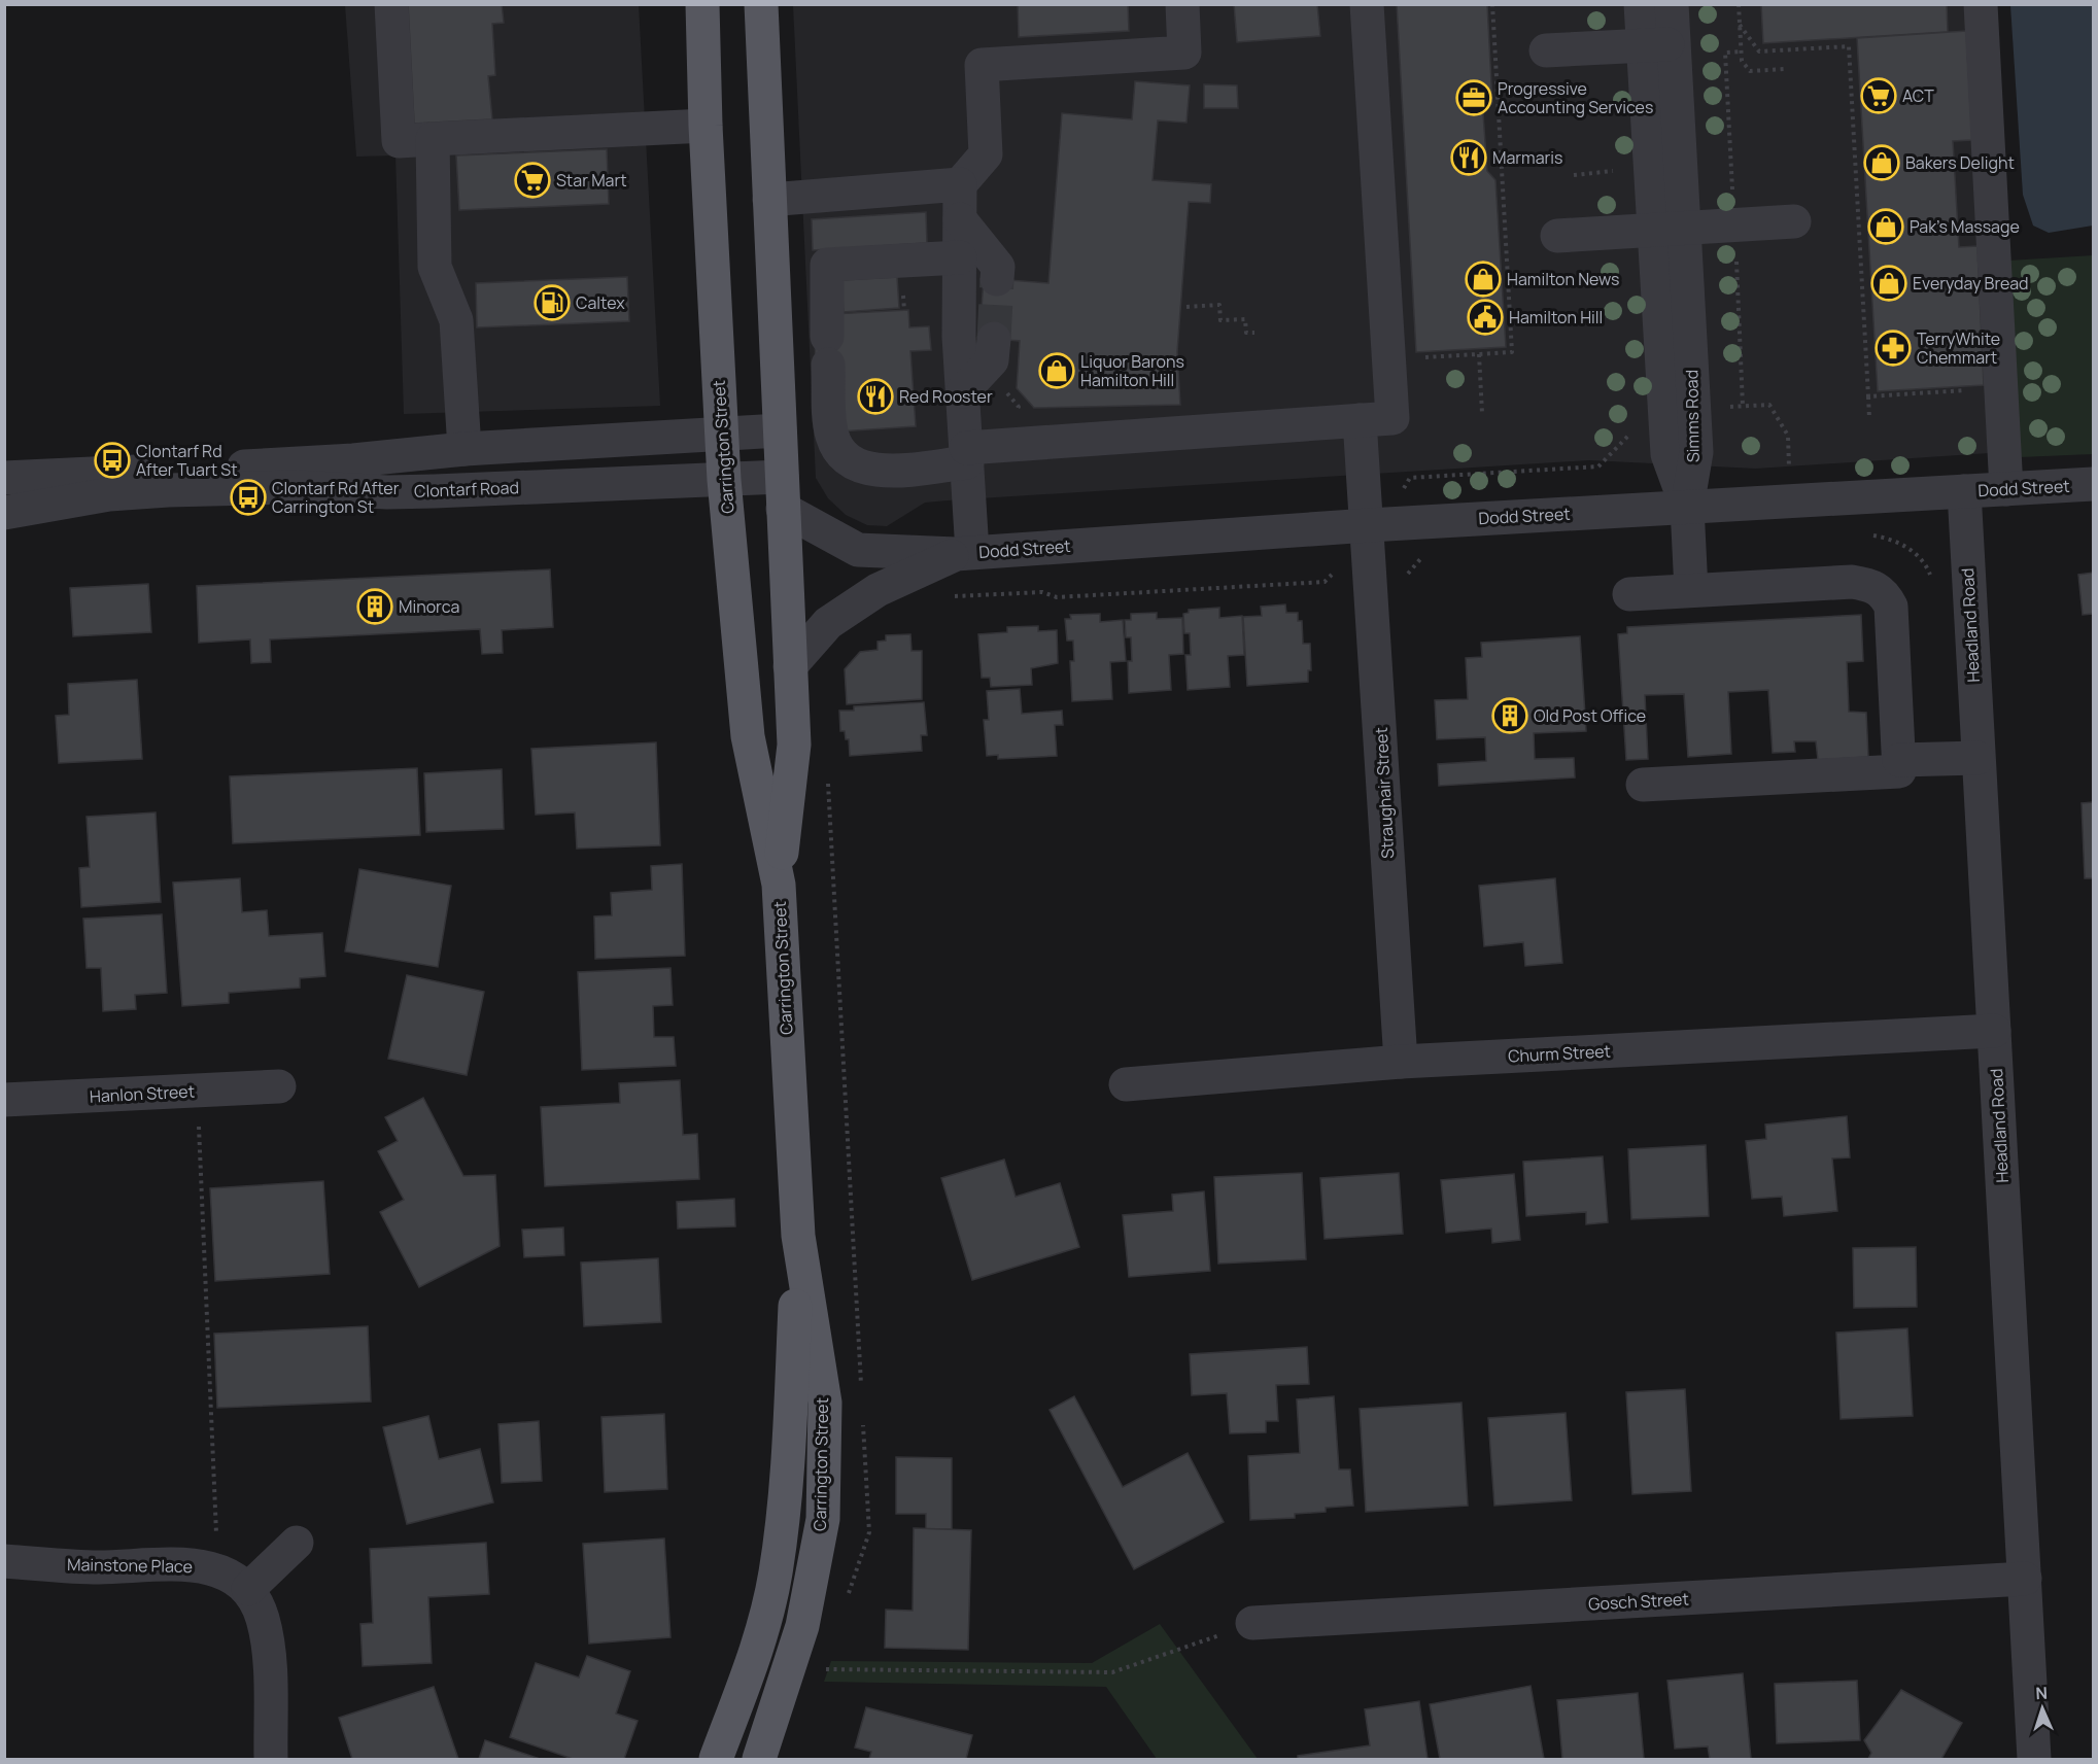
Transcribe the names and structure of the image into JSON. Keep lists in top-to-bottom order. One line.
{"streets":{"main road":["Carrington Street"],"street":["Simms Road","Dodd Street","Clontarf Road","Headland Road","Straughair Street","Churm Street","Hanlon Street","Mainstone Place","Gosch Street"]},"crossings":[["Simms Road","Dodd Street"],["Carrington Street","Dodd Street"],["Carrington Street","Clontarf Road"],["Dodd Street","Clontarf Road"],["Dodd Street","Headland Road"],["Dodd Street","Straughair Street"],["Headland Road","Churm Street"],["Headland Road","Gosch Street"],["Straughair Street","Churm Street"]],"places":{"supermarket":["ACT","Star Mart"],"office":["Progressive Accounting Services"],"restaurant":["Marmaris","Red Rooster"],"shop":["Bakers Delight","Pak's Massage","Hamilton News","Everyday Bread","Liquor Barons Hamilton Hill"],"fuel station":["Caltex"],"public building":["Hamilton Hill"],"pharmacy":["TerryWhite Chemmart"],"bus stop":["Clontarf Rd After Tuart St","Clontarf Rd After Carrington St"],"building":["Minorca","Old Post Office"]},"north":"top"}
